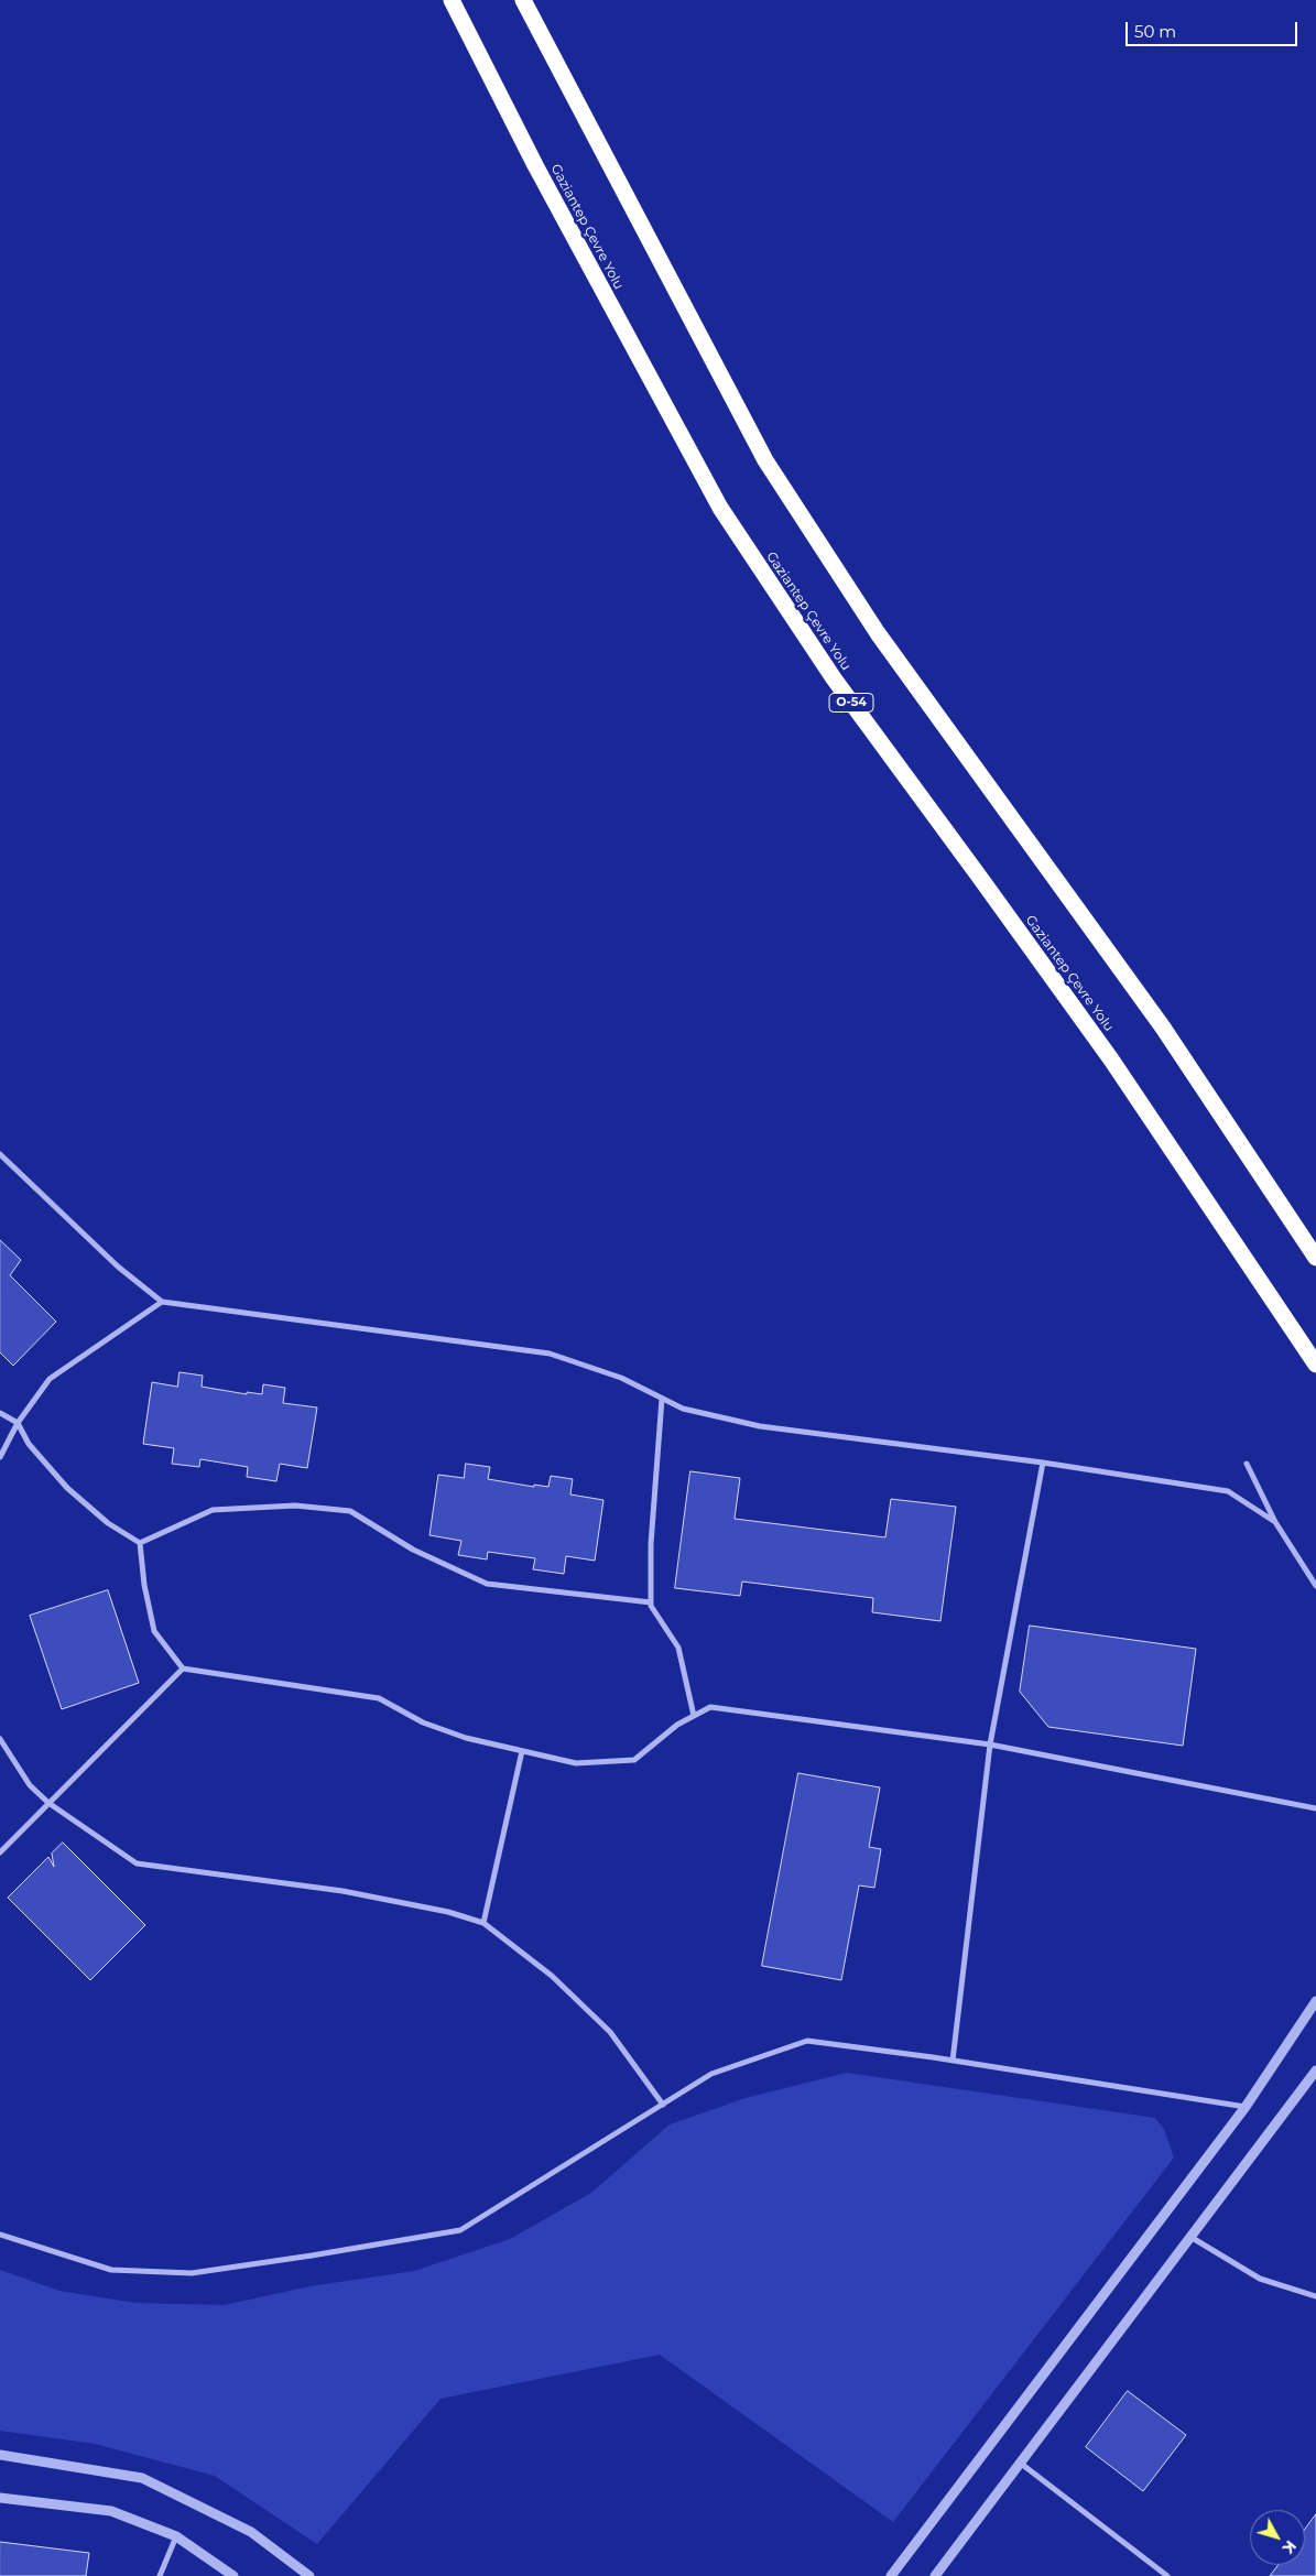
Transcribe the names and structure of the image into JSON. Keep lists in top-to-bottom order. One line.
{"streets":{"highway":["Gaziantep Çevre Yolu","O-54"]},"scale_bar":"50 m","north":"bottom right"}
